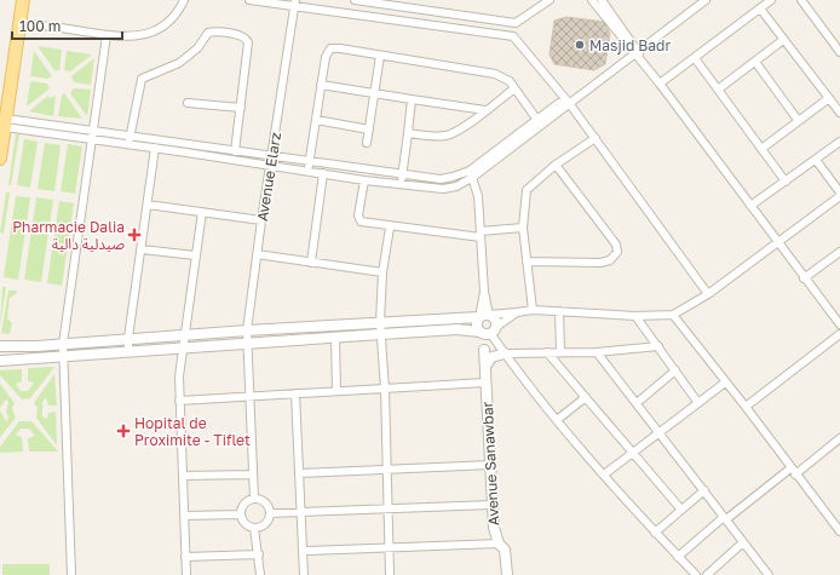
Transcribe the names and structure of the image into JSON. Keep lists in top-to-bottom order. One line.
{"streets":{"street":["Avenue Elarz","Avenue Sanawbar"]},"places":{"other":["Masjid Badr"],"health":["Pharmacie Dalia صيدلية دالية","Hopital de Proximite - Tiflet"]},"scale_bar":"100 m"}
